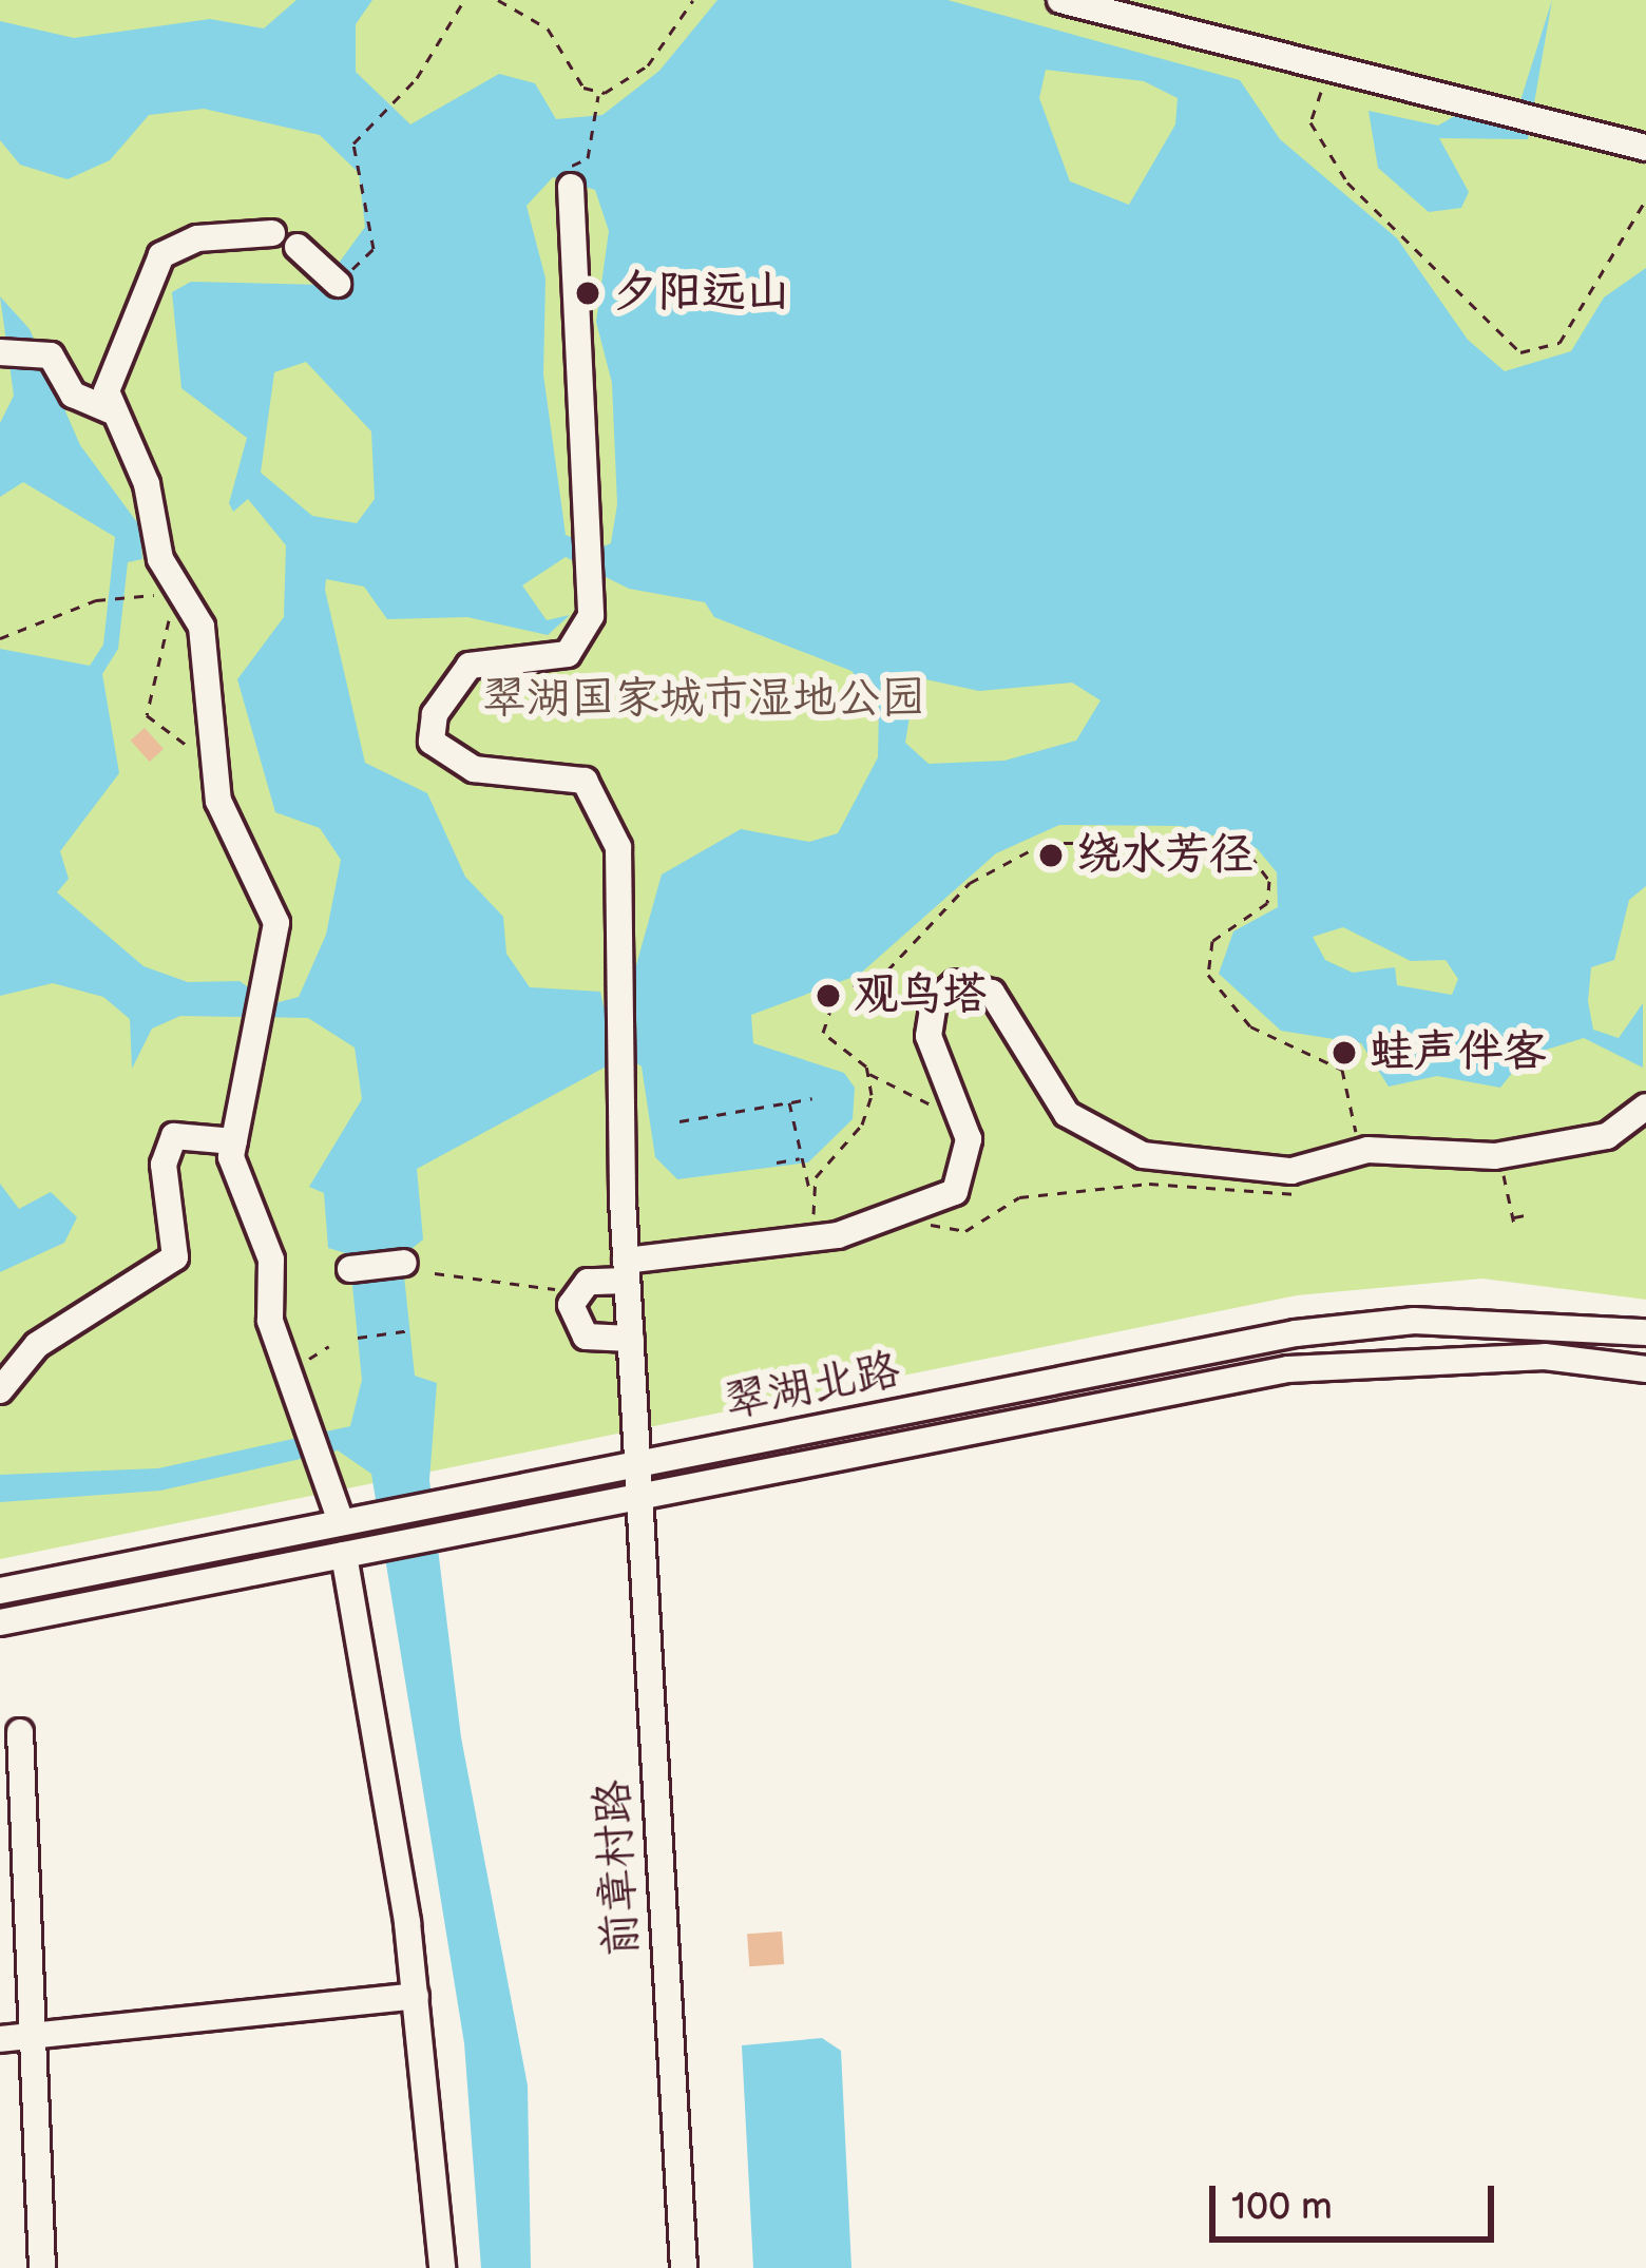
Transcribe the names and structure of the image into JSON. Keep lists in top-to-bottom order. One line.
{"streets":{"street":["翠湖北路","前章村路"]},"crossings":[["翠湖北路","前章村路"]],"parks":["翠湖国家城市湿地公园"],"places":["夕阳远山","绕水芳径","观鸟塔","蛙声伴客"],"scale_bar":"100 m"}
